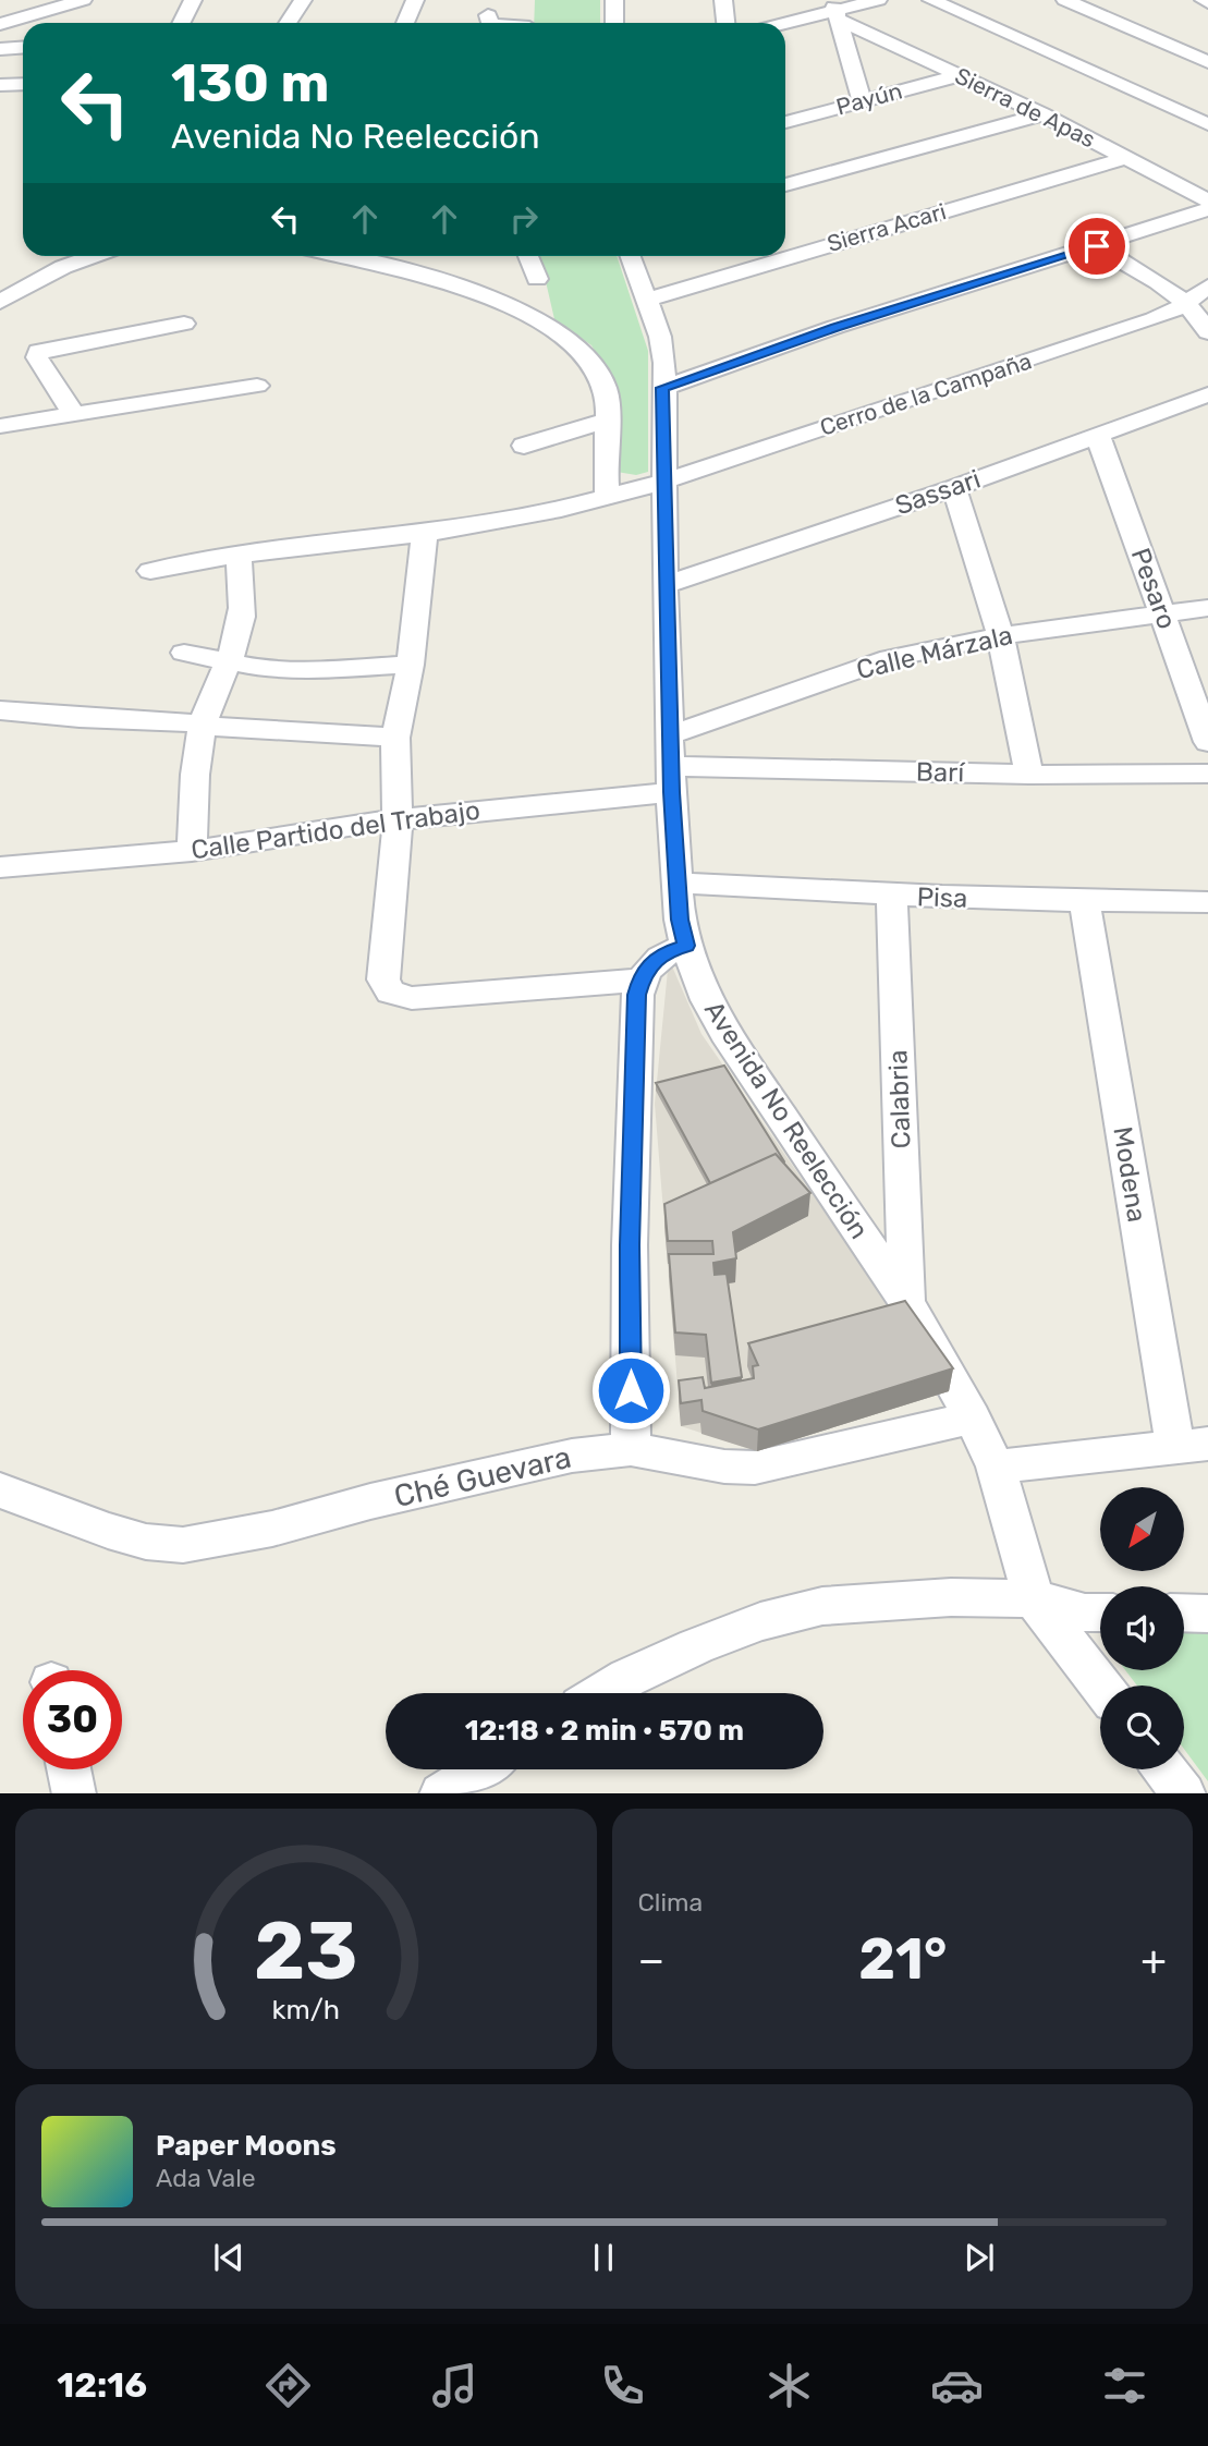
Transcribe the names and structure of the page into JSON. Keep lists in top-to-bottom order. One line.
{"streets":{"street":["Payún","Sierra de Apas","Sierra Acari","Cerro de la Campaña","Sassari","Pesaro","Calle Márzala","Barí","Calle Partido del Trabajo","Pisa","Calabria","Avenida No Reelección","Modena","Ché Guevara"]},"crossings":[["Payún","Sierra de Apas"],["Sierra de Apas","Sierra Acari"],["Sierra Acari","Avenida No Reelección"],["Cerro de la Campaña","Avenida No Reelección"],["Sassari","Pesaro"],["Sassari","Avenida No Reelección"],["Pesaro","Calle Márzala"],["Calle Márzala","Barí"],["Calle Márzala","Calle Partido del Trabajo"],["Calle Márzala","Avenida No Reelección"],["Barí","Calle Partido del Trabajo"],["Barí","Avenida No Reelección"],["Calle Partido del Trabajo","Avenida No Reelección"],["Pisa","Calabria"],["Pisa","Avenida No Reelección"],["Pisa","Modena"],["Calabria","Avenida No Reelección"],["Avenida No Reelección","Ché Guevara"]],"north":"bottom left","page":{"turn":["130 m","Avenida No Reelección"],"limit":"30","trip":"12:18 · 2 min · 570 m","tile":"Clima","heat":["−","21°","+"],"song":["Paper Moons","Ada Vale"],"tabs":"12:16","gauge":["23","km/h"]}}
